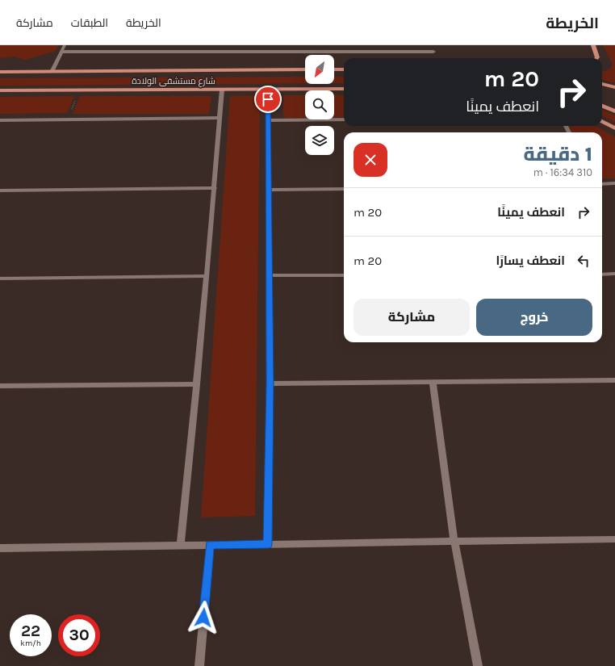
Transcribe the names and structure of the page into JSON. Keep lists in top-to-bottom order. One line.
{"streets":{"main road":["شارع مستشفى الولادة"]},"north":"bottom left","page":{"header":"الخريطة","nav":["الخريطة","الطبقات","مشاركة"],"turn":["20 m","انعطف يمينًا"],"heading":["1 دقيقة","310 m · 16:34"],"list":[{"name":"انعطف يمينًا","value":"20 m"},{"name":"انعطف يسارًا","value":"20 m"}],"buttons":["خروج","مشاركة"],"speed":"22 km/h","limit":"30"}}
